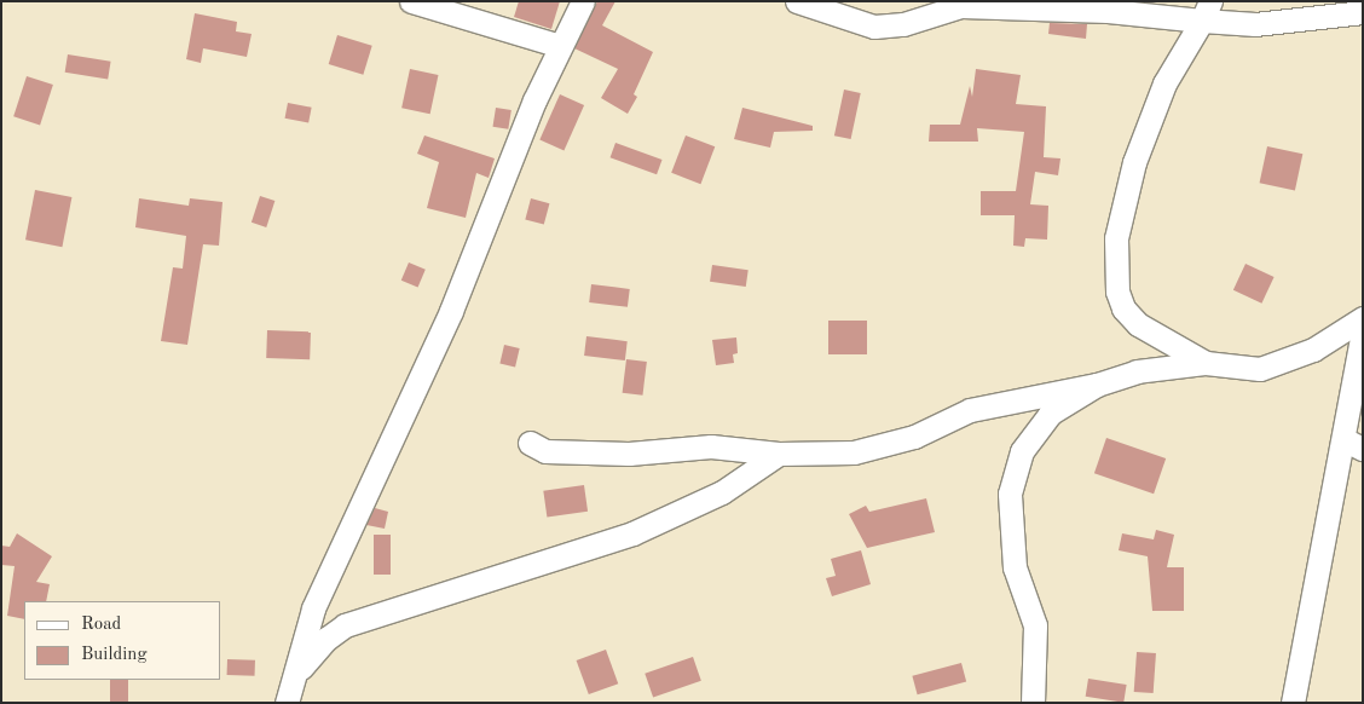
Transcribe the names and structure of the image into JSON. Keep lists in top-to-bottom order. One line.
{"legend":["Road","Building"]}
